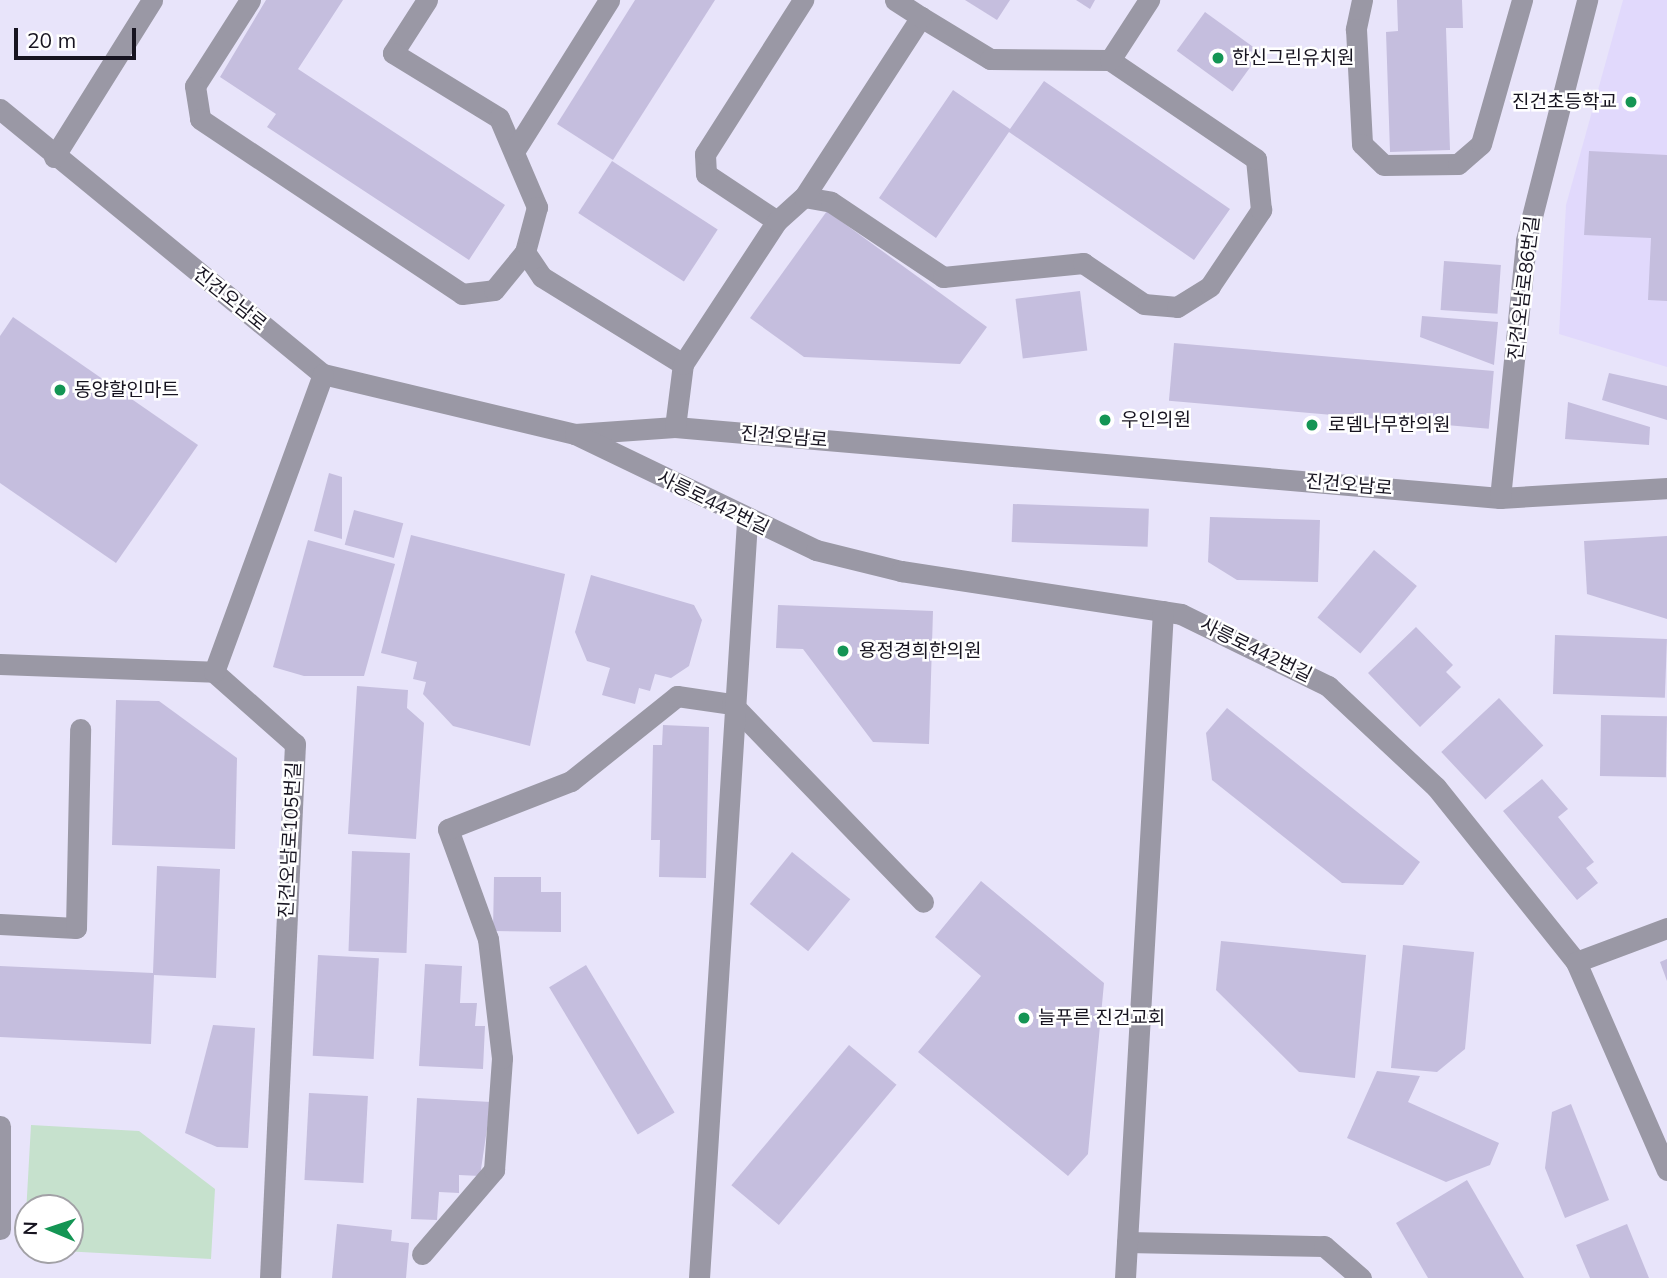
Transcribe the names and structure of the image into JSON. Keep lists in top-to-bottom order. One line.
{"streets":{"street":["진건오남로86번길","진건오남로","사릉로442번길","진건오남로105번길"]},"crossings":[["진건오남로86번길","진건오남로"],["진건오남로","사릉로442번길"]],"places":["한신그린유치원","진건초등학교","동양할인마트","우인의원","로뎀나무한의원","용정경희한의원","늘푸른 진건교회"],"scale_bar":"20 m","north":"left"}
